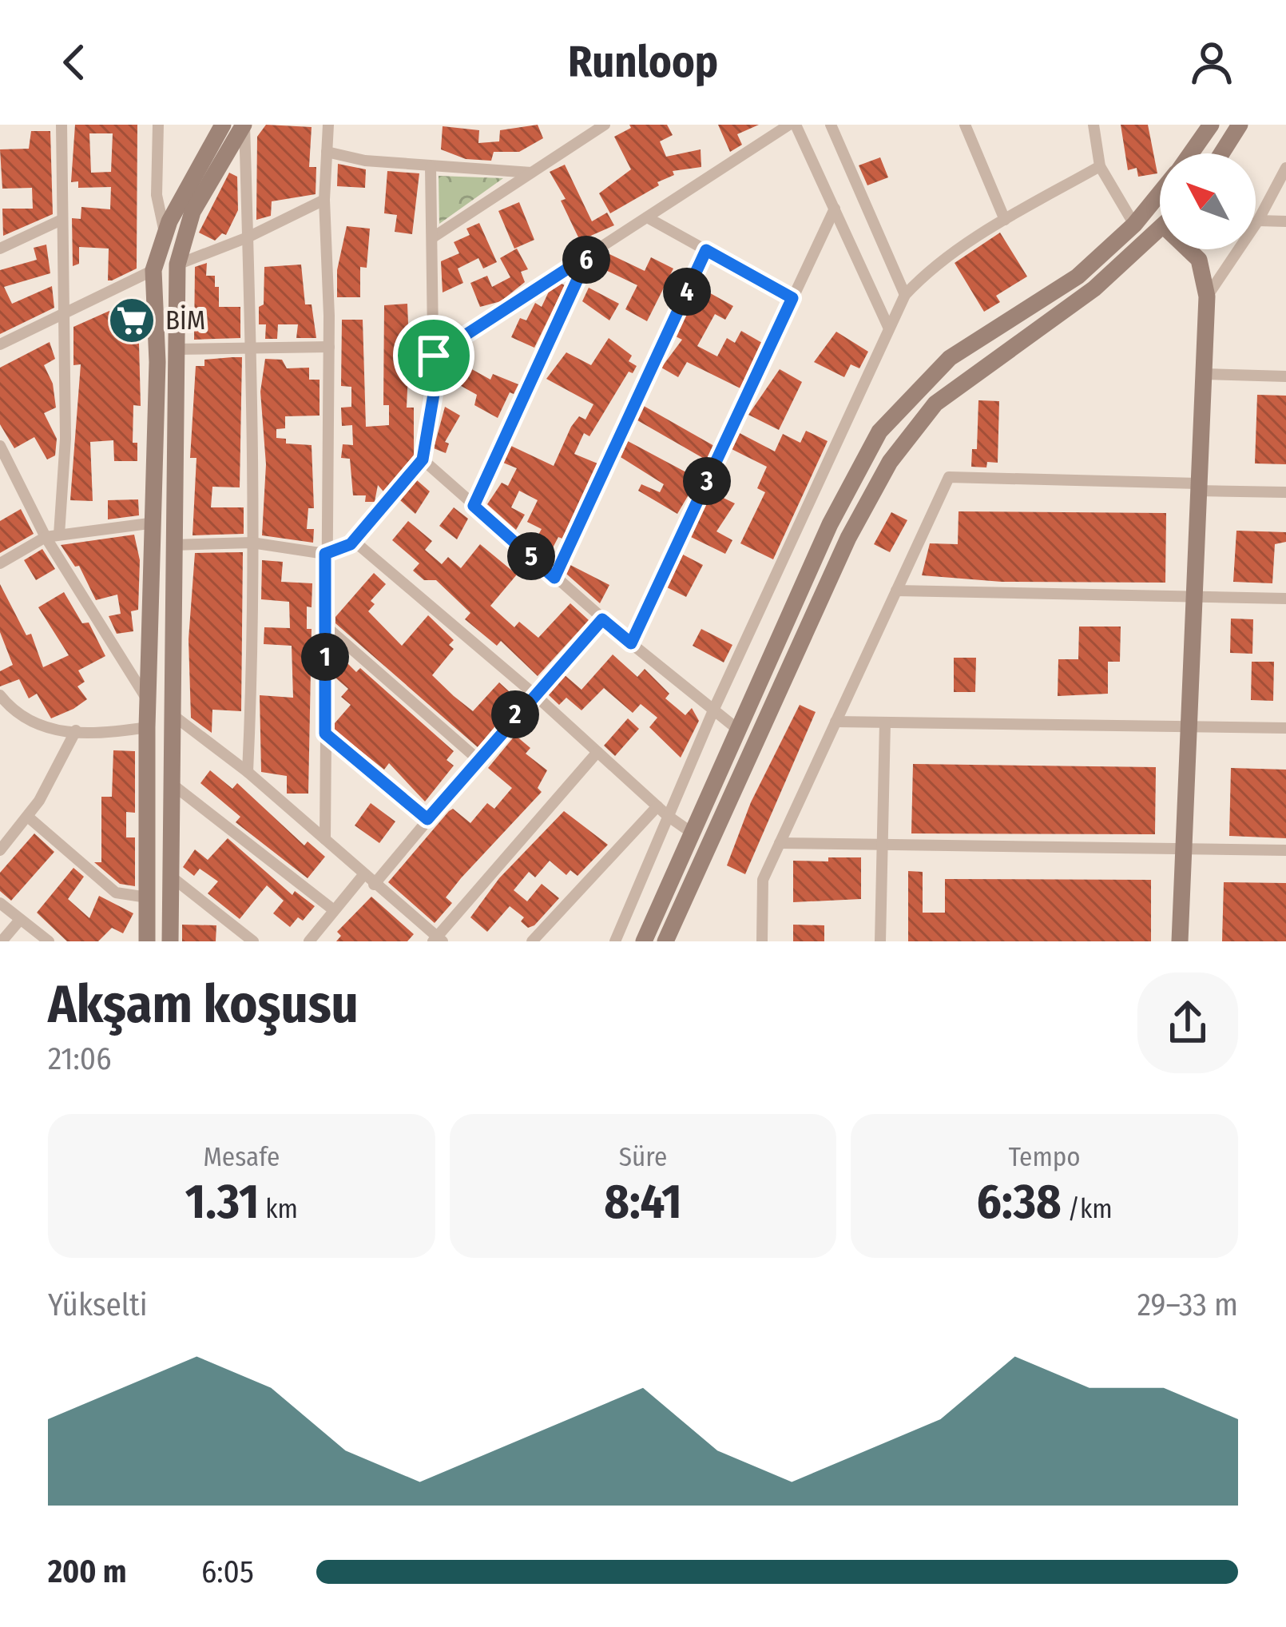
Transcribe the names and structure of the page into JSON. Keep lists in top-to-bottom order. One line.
{"places":{"supermarket":["BİM"]},"north":"top left","page":{"header":"Runloop","pins":["6","4","3","5","1","2"],"heading":["Akşam koşusu","21:06"],"stats":[["Mesafe","1.31 km"],["Süre","8:41"],["Tempo","6:38 /km"]],"chart":["Yükselti","29–33 m"],"list":[{"name":"200 m","note":"6:05"}]}}
